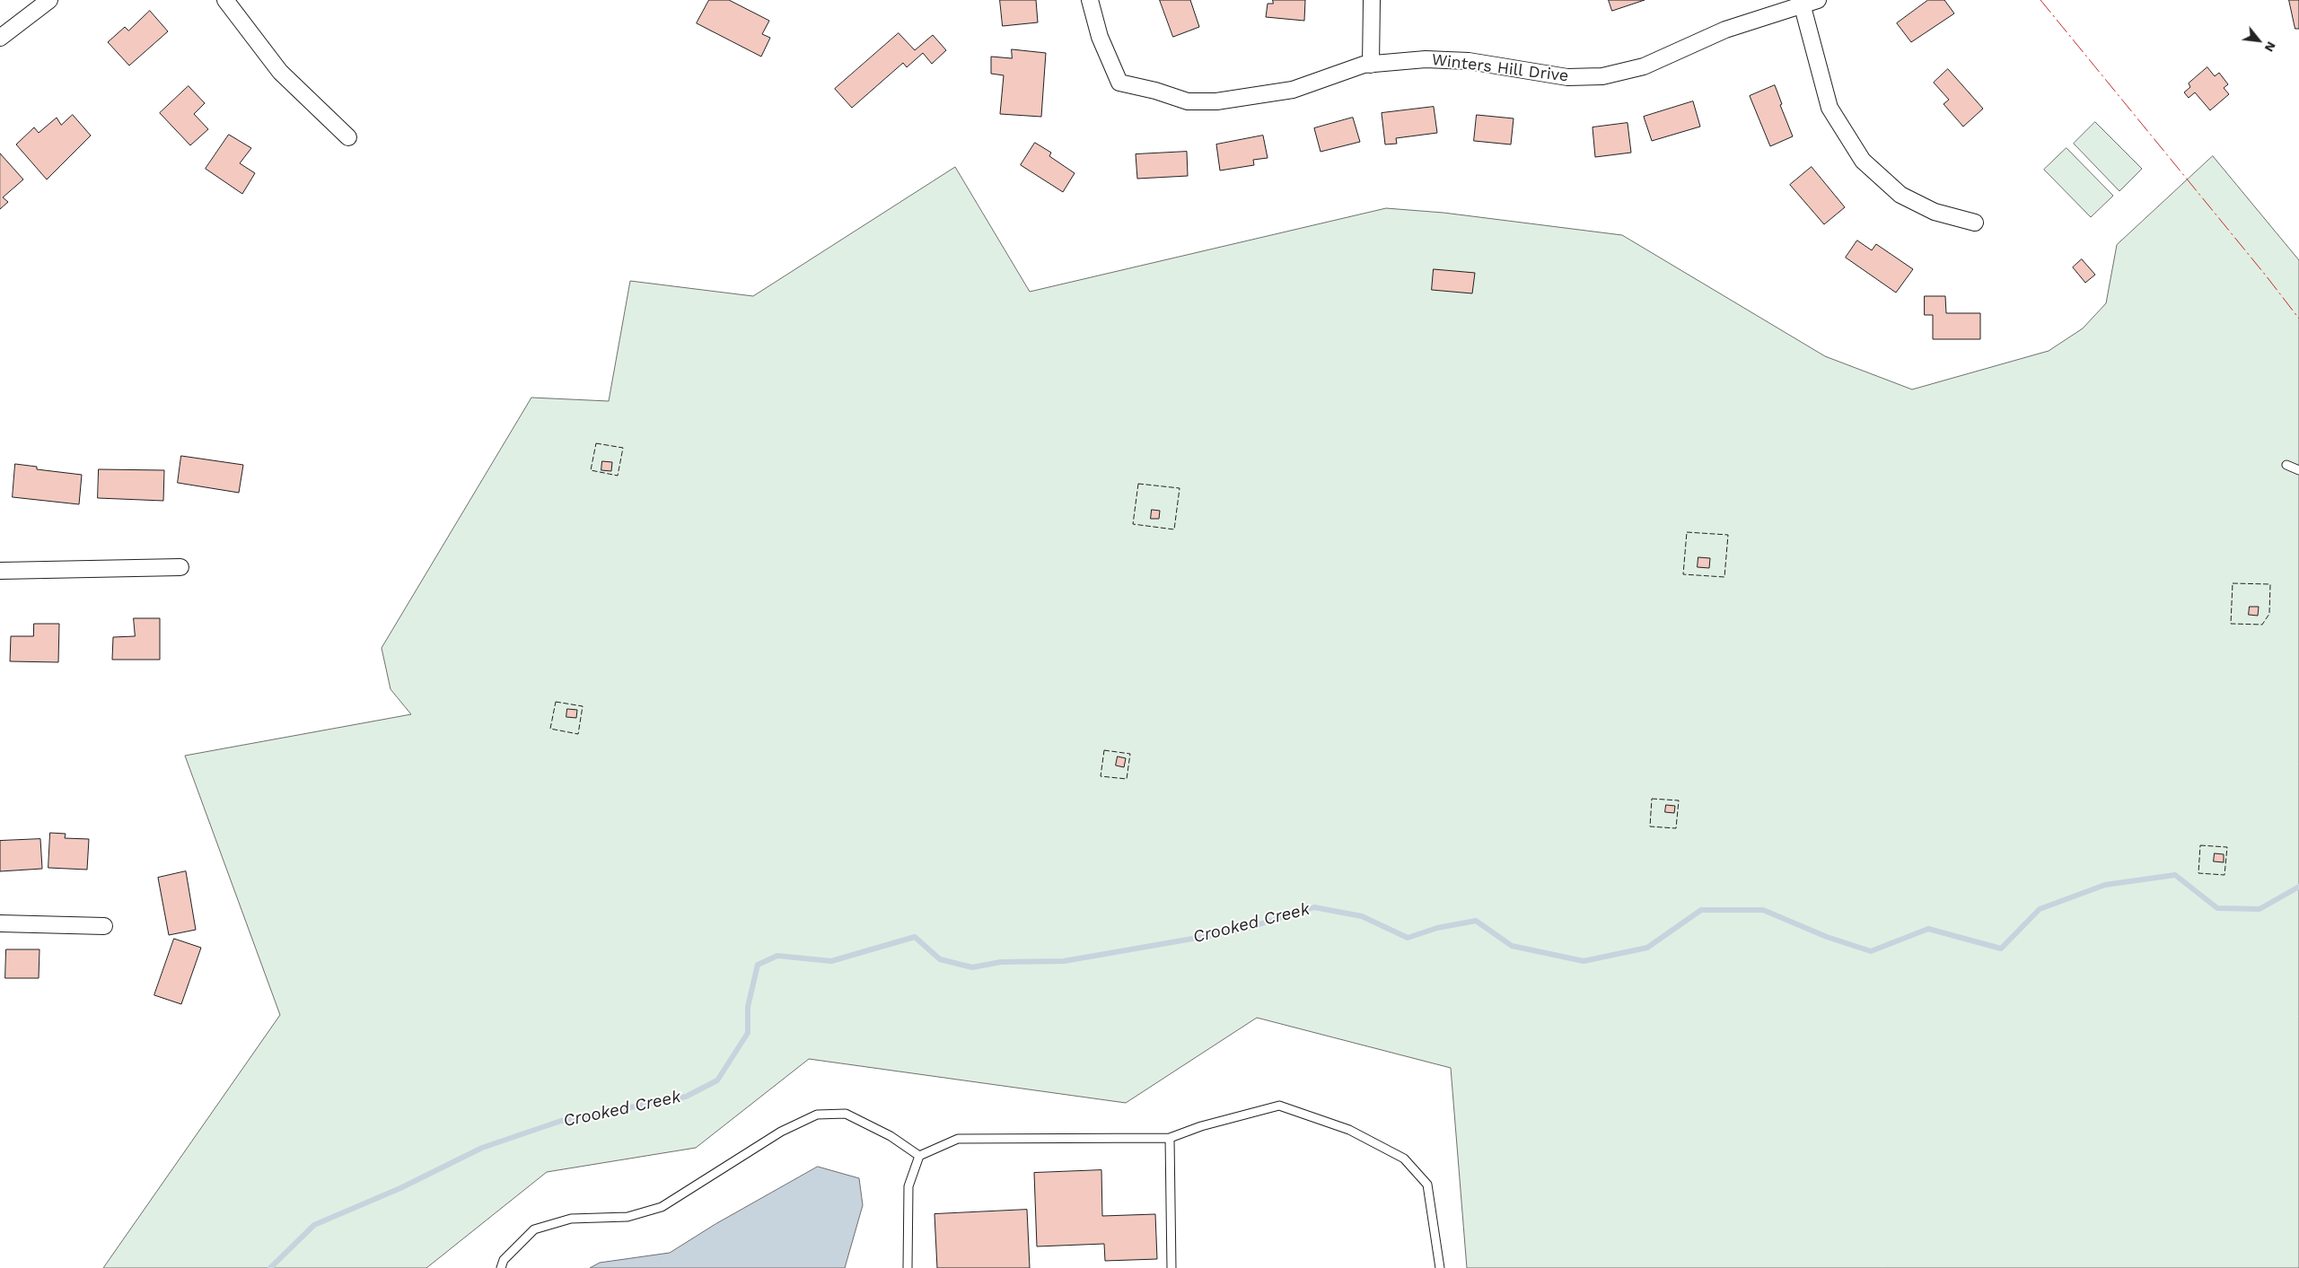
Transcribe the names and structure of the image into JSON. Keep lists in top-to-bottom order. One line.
{"streets":{"street":["Winters Hill Drive"]},"water":["Crooked Creek"],"north":"bottom right"}
